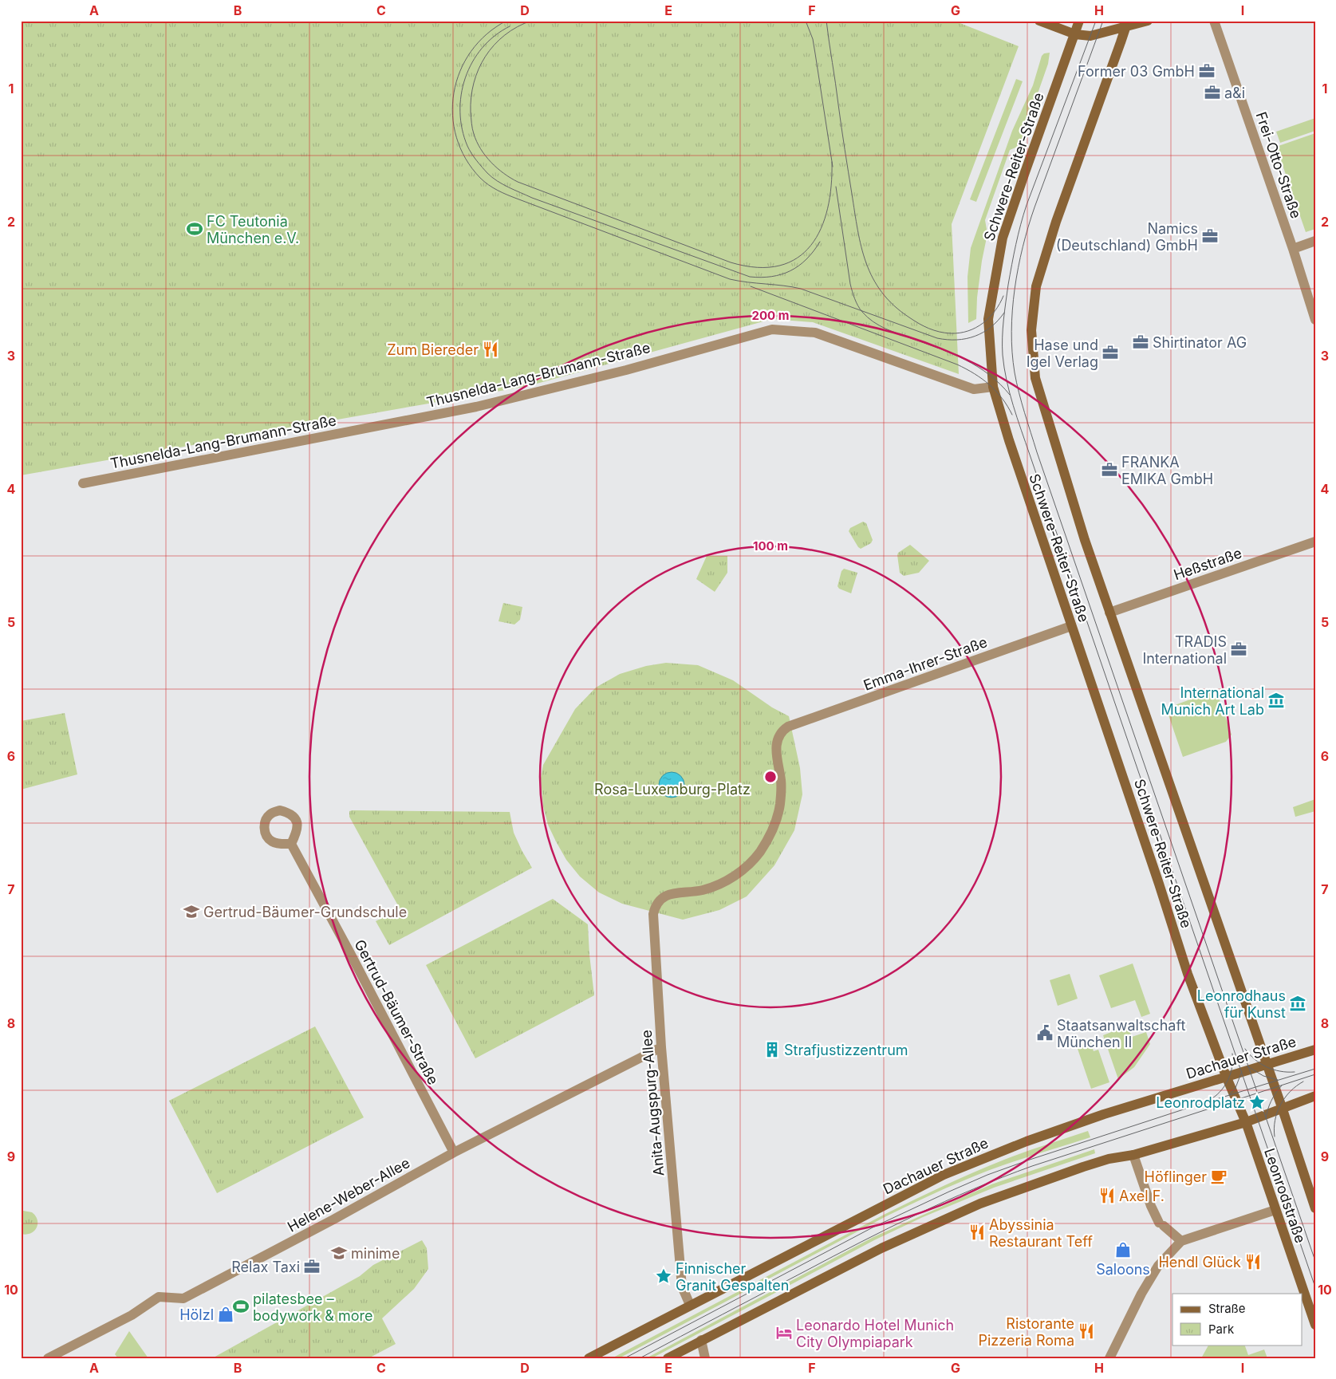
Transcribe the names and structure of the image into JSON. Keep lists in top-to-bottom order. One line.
{"streets":{"main road":["Schwere-Reiter-Straße","Dachauer Straße","Leonrodstraße"],"street":["Frei-Otto-Straße","Thusnelda-Lang-Brumann-Straße","Heßstraße","Emma-Ihrer-Straße","Gertrud-Bäumer-Straße","Anita-Augspurg-Allee","Helene-Weber-Allee"]},"crossings":[["Schwere-Reiter-Straße","Thusnelda-Lang-Brumann-Straße"],["Schwere-Reiter-Straße","Heßstraße"],["Schwere-Reiter-Straße","Emma-Ihrer-Straße"],["Schwere-Reiter-Straße","Dachauer Straße"],["Schwere-Reiter-Straße","Leonrodstraße"],["Emma-Ihrer-Straße","Anita-Augspurg-Allee"],["Gertrud-Bäumer-Straße","Helene-Weber-Allee"],["Dachauer Straße","Anita-Augspurg-Allee"],["Dachauer Straße","Leonrodstraße"],["Anita-Augspurg-Allee","Helene-Weber-Allee"]],"parks":["Rosa-Luxemburg-Platz"],"places":{"office":["Former 03 GmbH","a&i","Namics (Deutschland) GmbH","Shirtinator AG","Hase und Igel Verlag","FRANKA EMIKA GmbH","TRADIS International","Relax Taxi"],"sports":["FC Teutonia München e.V.","pilatesbee – bodywork & more"],"restaurant":["Zum Biereder","Axel F.","Abyssinia Restaurant Teff","Hendl Glück","Ristorante Pizzeria Roma"],"museum":["International Munich Art Lab","Leonrodhaus für Kunst"],"school or university":["Gertrud-Bäumer-Grundschule","minime"],"public building":["Staatsanwaltschaft München II"],"building":["Strafjustizzentrum"],"place":["Leonrodplatz","Finnischer Granit Gespalten"],"cafe":["Höflinger"],"shop":["Saloons","Hölzl"],"hotel":["Leonardo Hotel Munich City Olympiapark"]},"legend":["Straße","Park"],"grid":{"columns":["A","B","C","D","E","F","G","H","I"],"rows":["1","2","3","4","5","6","7","8","9","10"]},"rings":["200 m","100 m"]}
